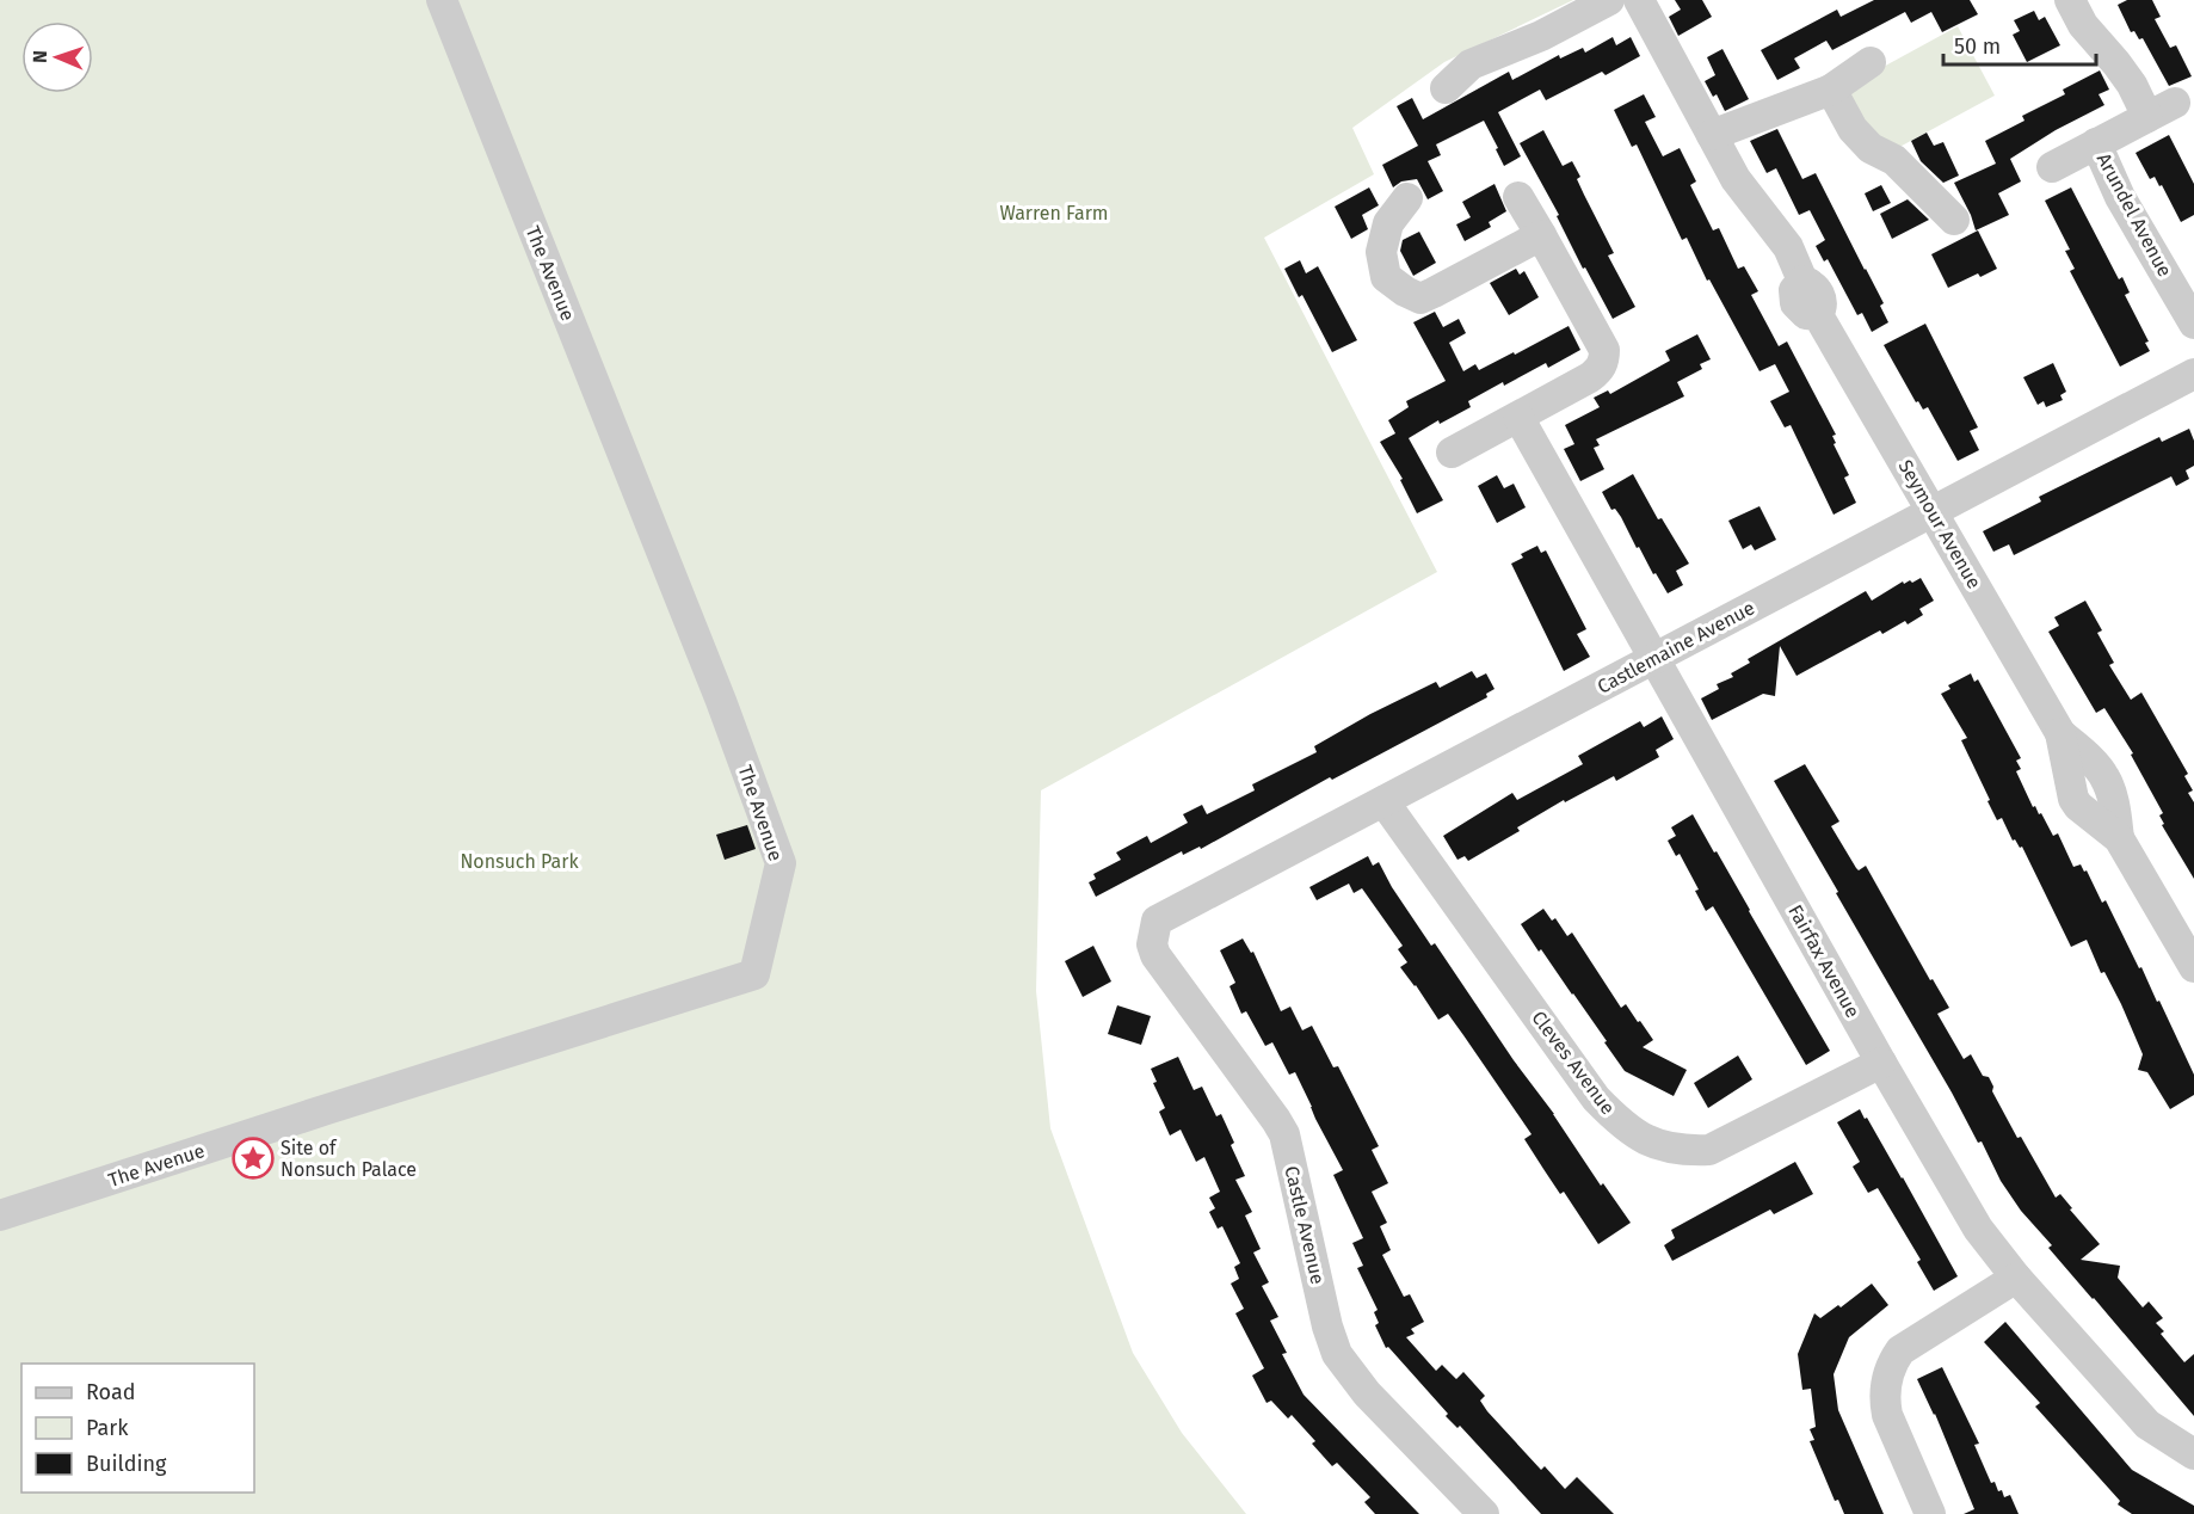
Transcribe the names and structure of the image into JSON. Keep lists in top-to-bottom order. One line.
{"streets":{"street":["Arundel Avenue","The Avenue","Seymour Avenue","Castlemaine Avenue","Fairfax Avenue","Cleves Avenue","Castle Avenue"]},"crossings":[["Seymour Avenue","Castlemaine Avenue"],["Castlemaine Avenue","Fairfax Avenue"],["Castlemaine Avenue","Cleves Avenue"],["Castlemaine Avenue","Castle Avenue"],["Fairfax Avenue","Cleves Avenue"]],"parks":["Warren Farm","Nonsuch Park"],"places":{"place":["Site of Nonsuch Palace"]},"legend":["Road","Park","Building"],"scale_bar":"50 m","north":"left"}
